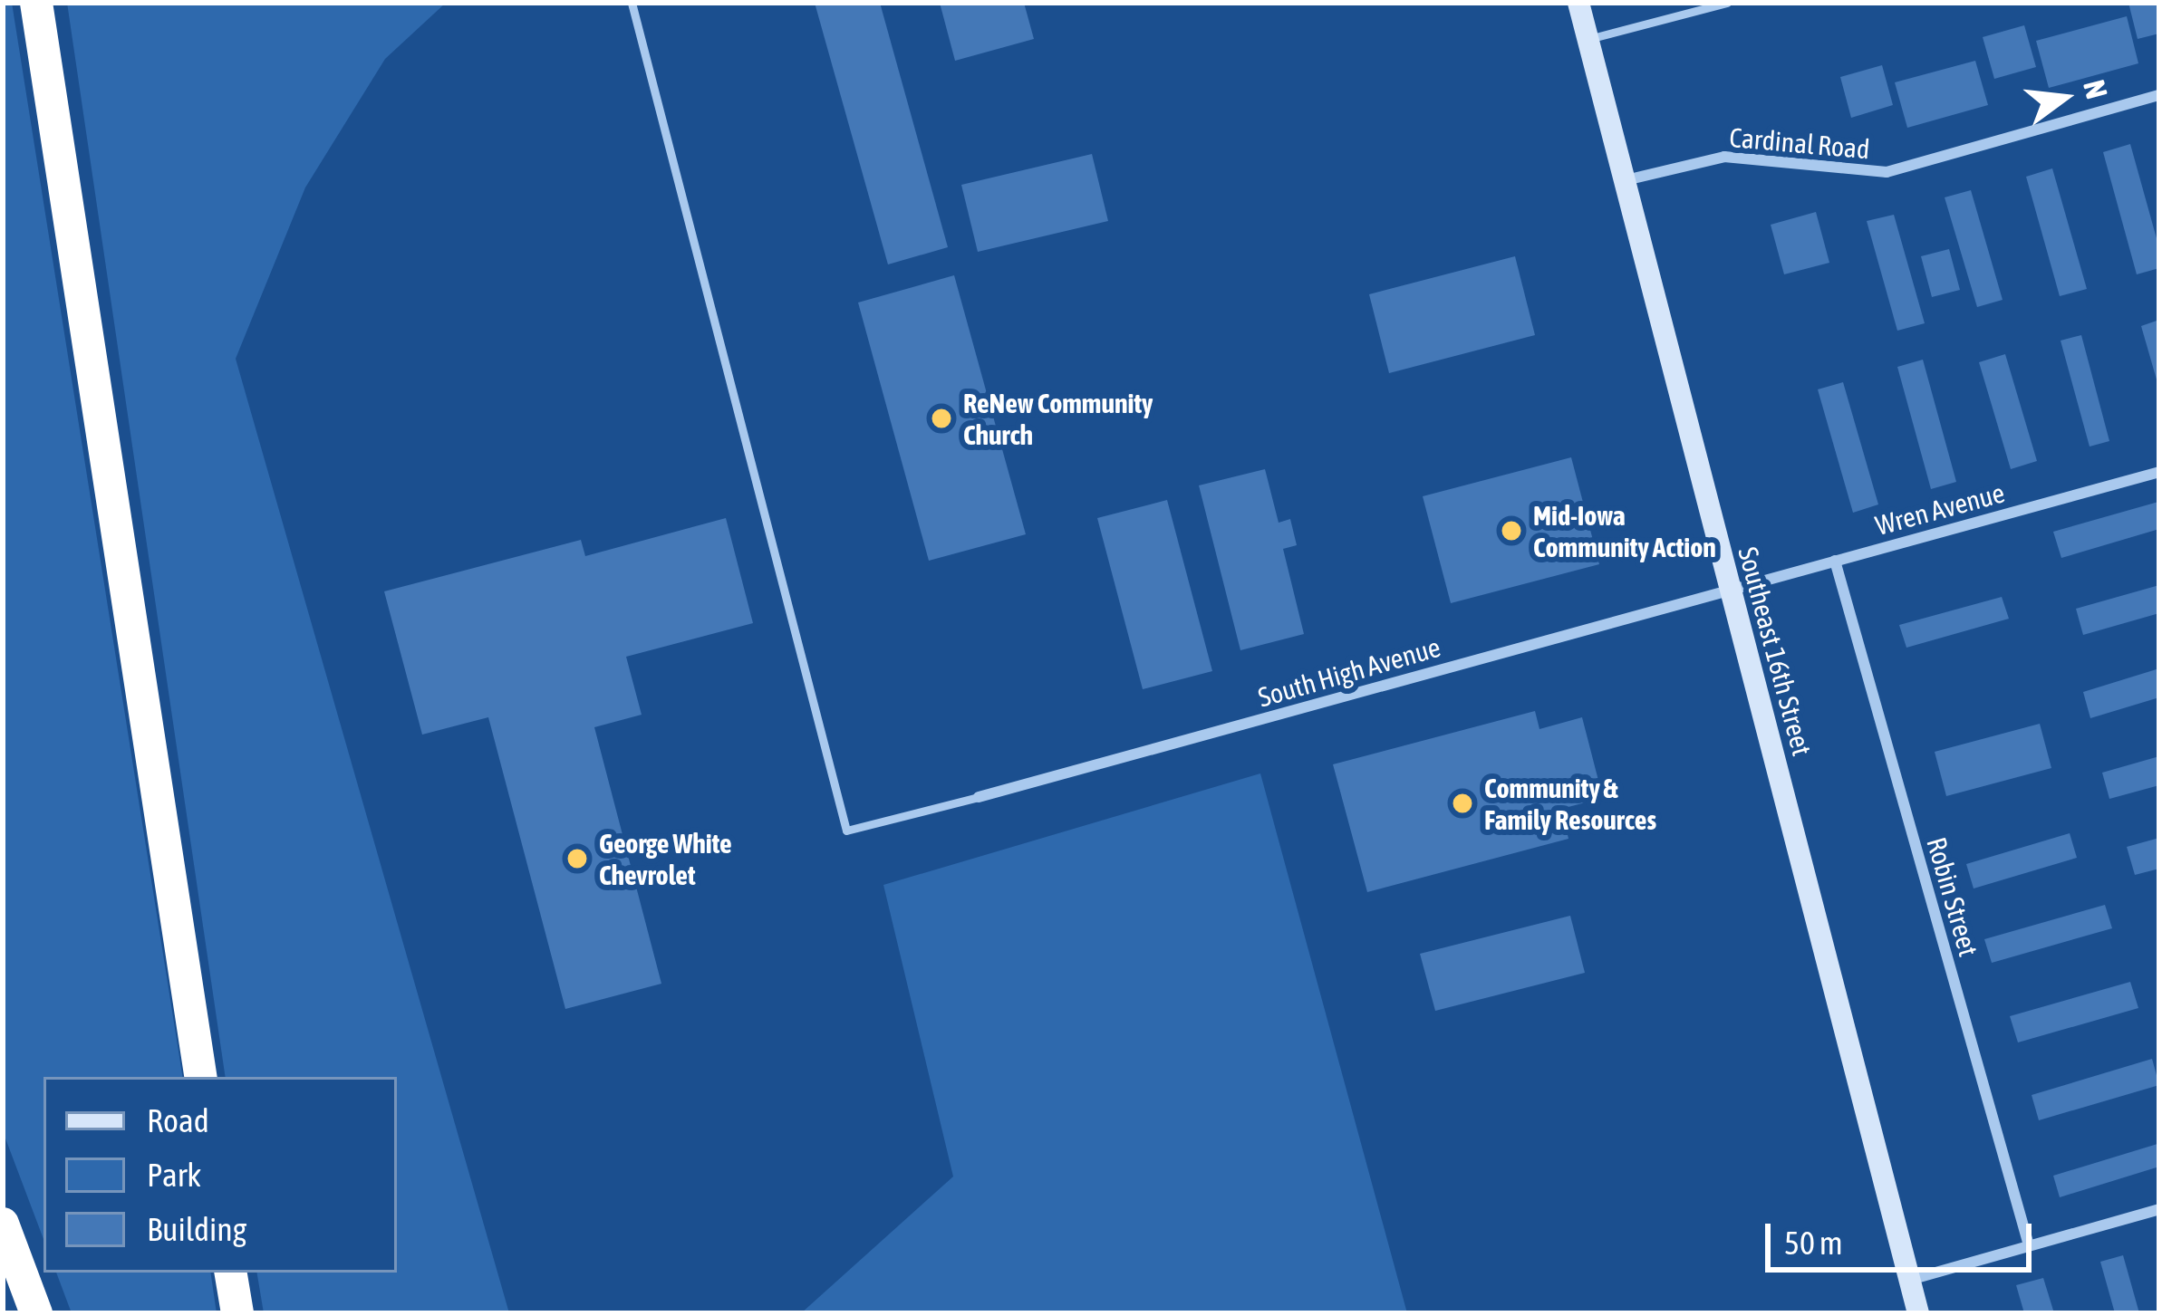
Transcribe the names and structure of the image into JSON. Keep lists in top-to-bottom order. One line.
{"streets":{"main road":["Southeast 16th Street"],"street":["Cardinal Road","Wren Avenue","South High Avenue","Robin Street"]},"crossings":[["Cardinal Road","Southeast 16th Street"],["Wren Avenue","Southeast 16th Street"],["Wren Avenue","South High Avenue"],["Wren Avenue","Robin Street"],["Southeast 16th Street","South High Avenue"]],"places":["ReNew Community Church","Mid-Iowa Community Action","Community & Family Resources","George White Chevrolet"],"legend":["Road","Park","Building"],"scale_bar":"50 m","north":"right"}
